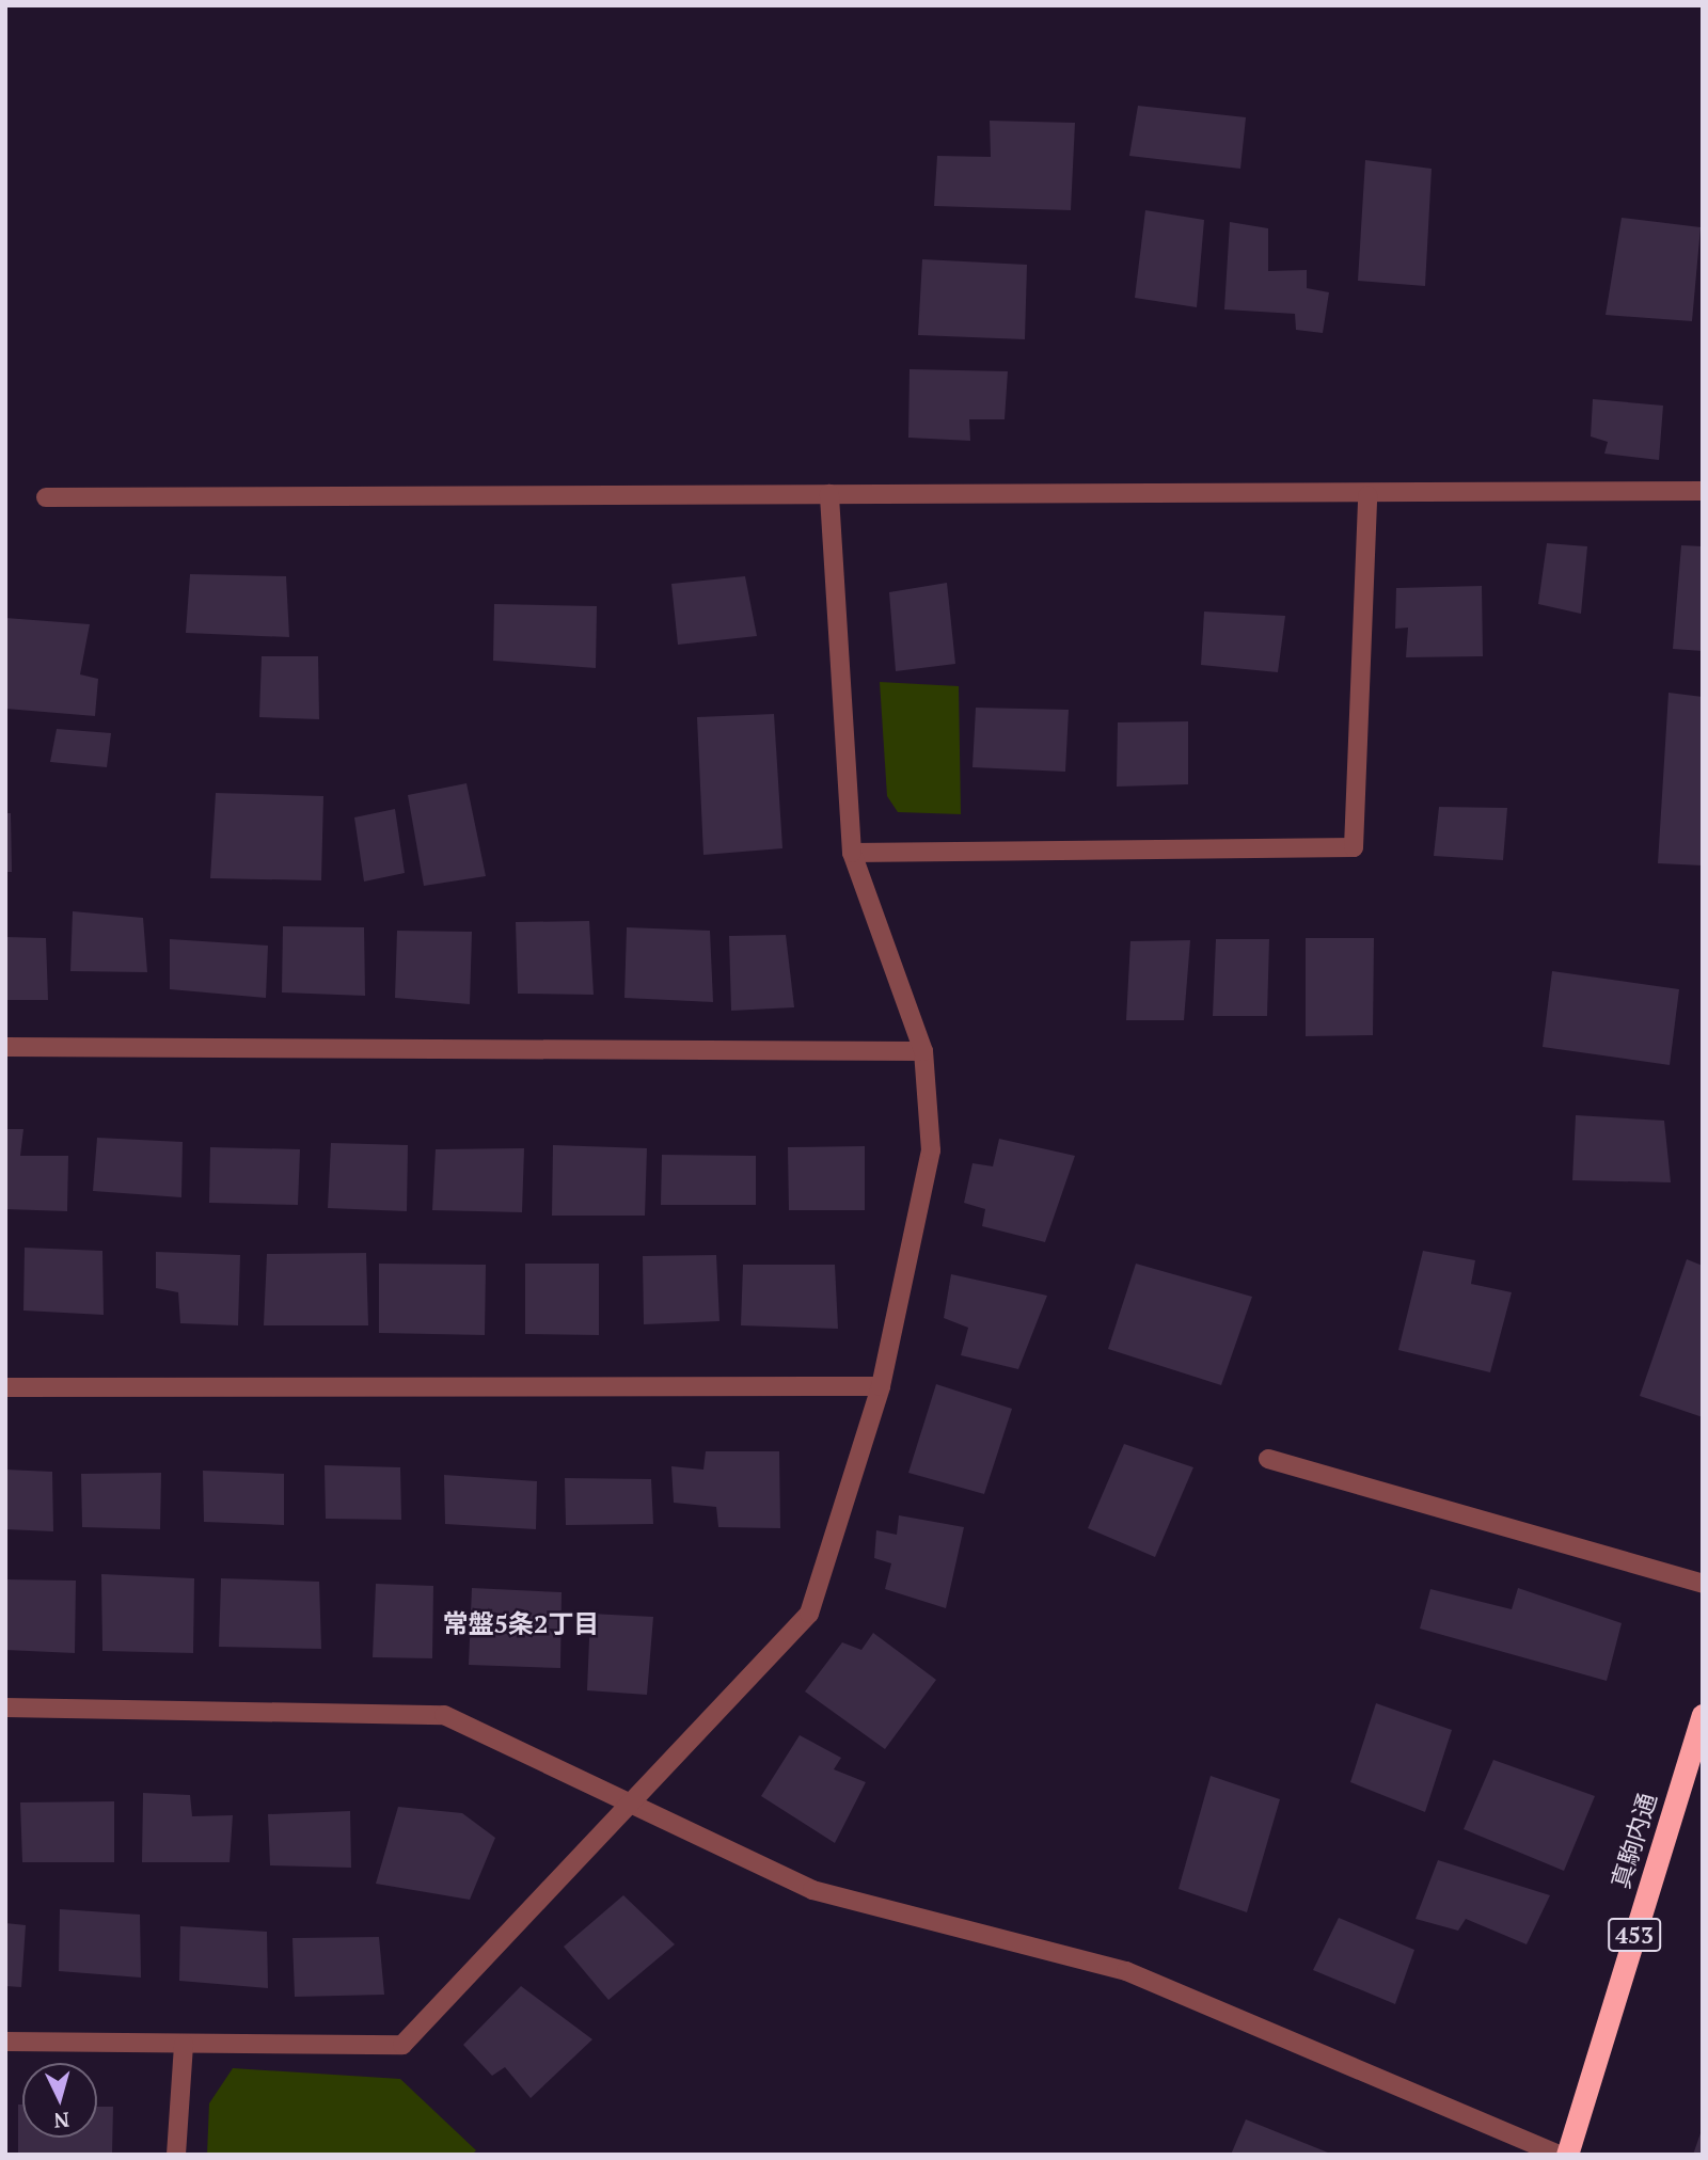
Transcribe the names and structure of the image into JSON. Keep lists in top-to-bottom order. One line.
{"streets":{"highway":["真駒内通","453"]},"districts":["常盤5条2丁目"],"north":"bottom"}
